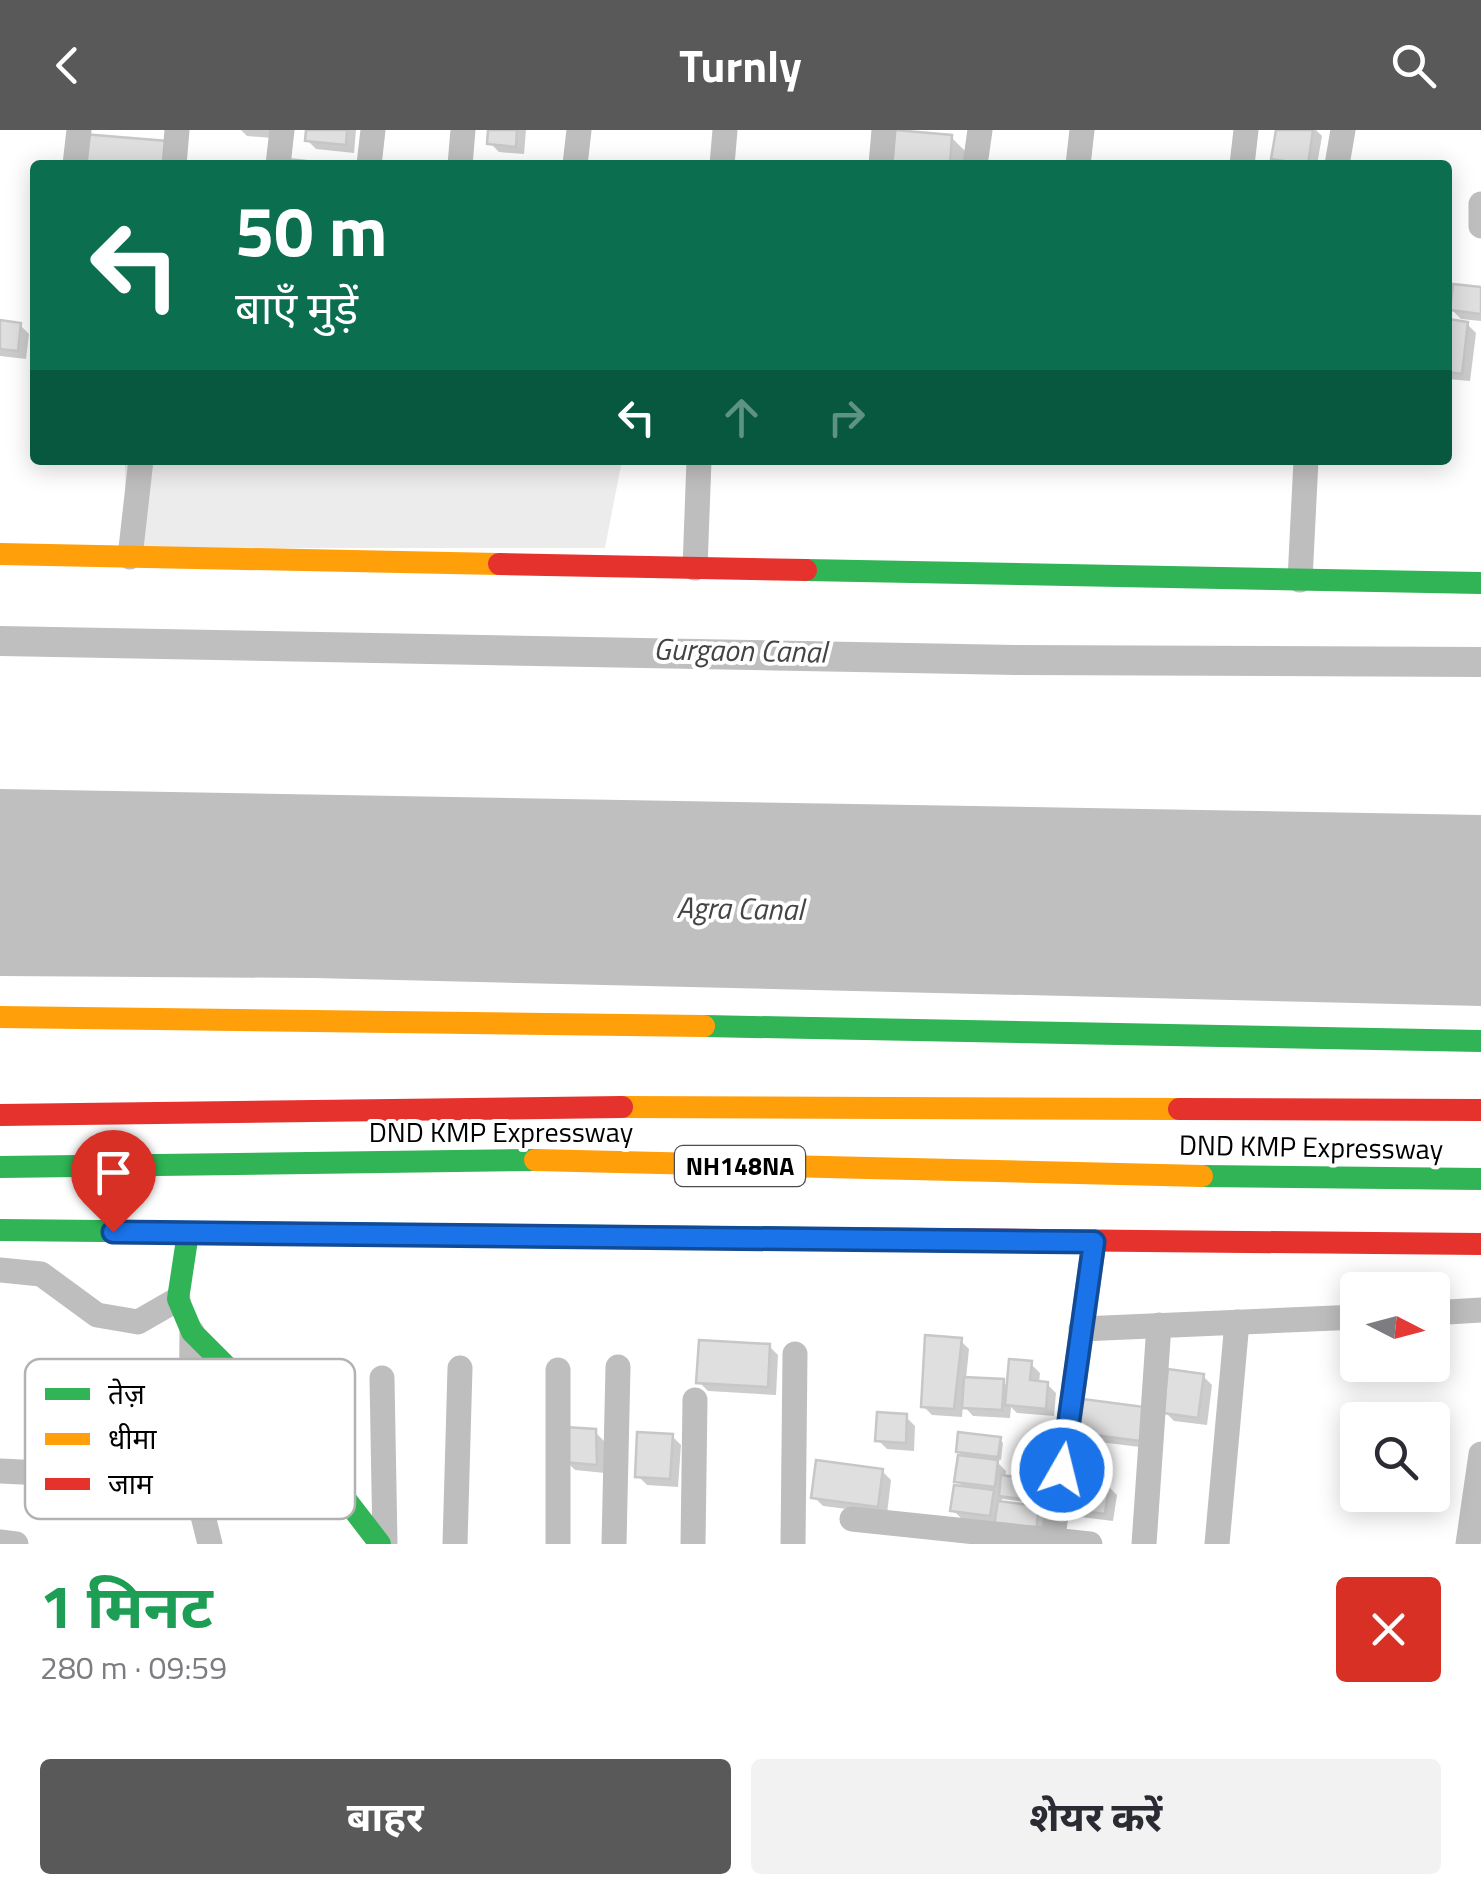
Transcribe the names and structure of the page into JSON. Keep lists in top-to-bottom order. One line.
{"streets":{"main road":["DND KMP Expressway","NH148NA"]},"water":["Gurgaon Canal","Agra Canal"],"legend":["तेज़","धीमा","जाम"],"north":"right","page":{"header":"Turnly","turn":["50 m","बाएँ मुड़ें"],"heading":["1 मिनट","280 m · 09:59"],"buttons":["बाहर","शेयर करें"]}}
